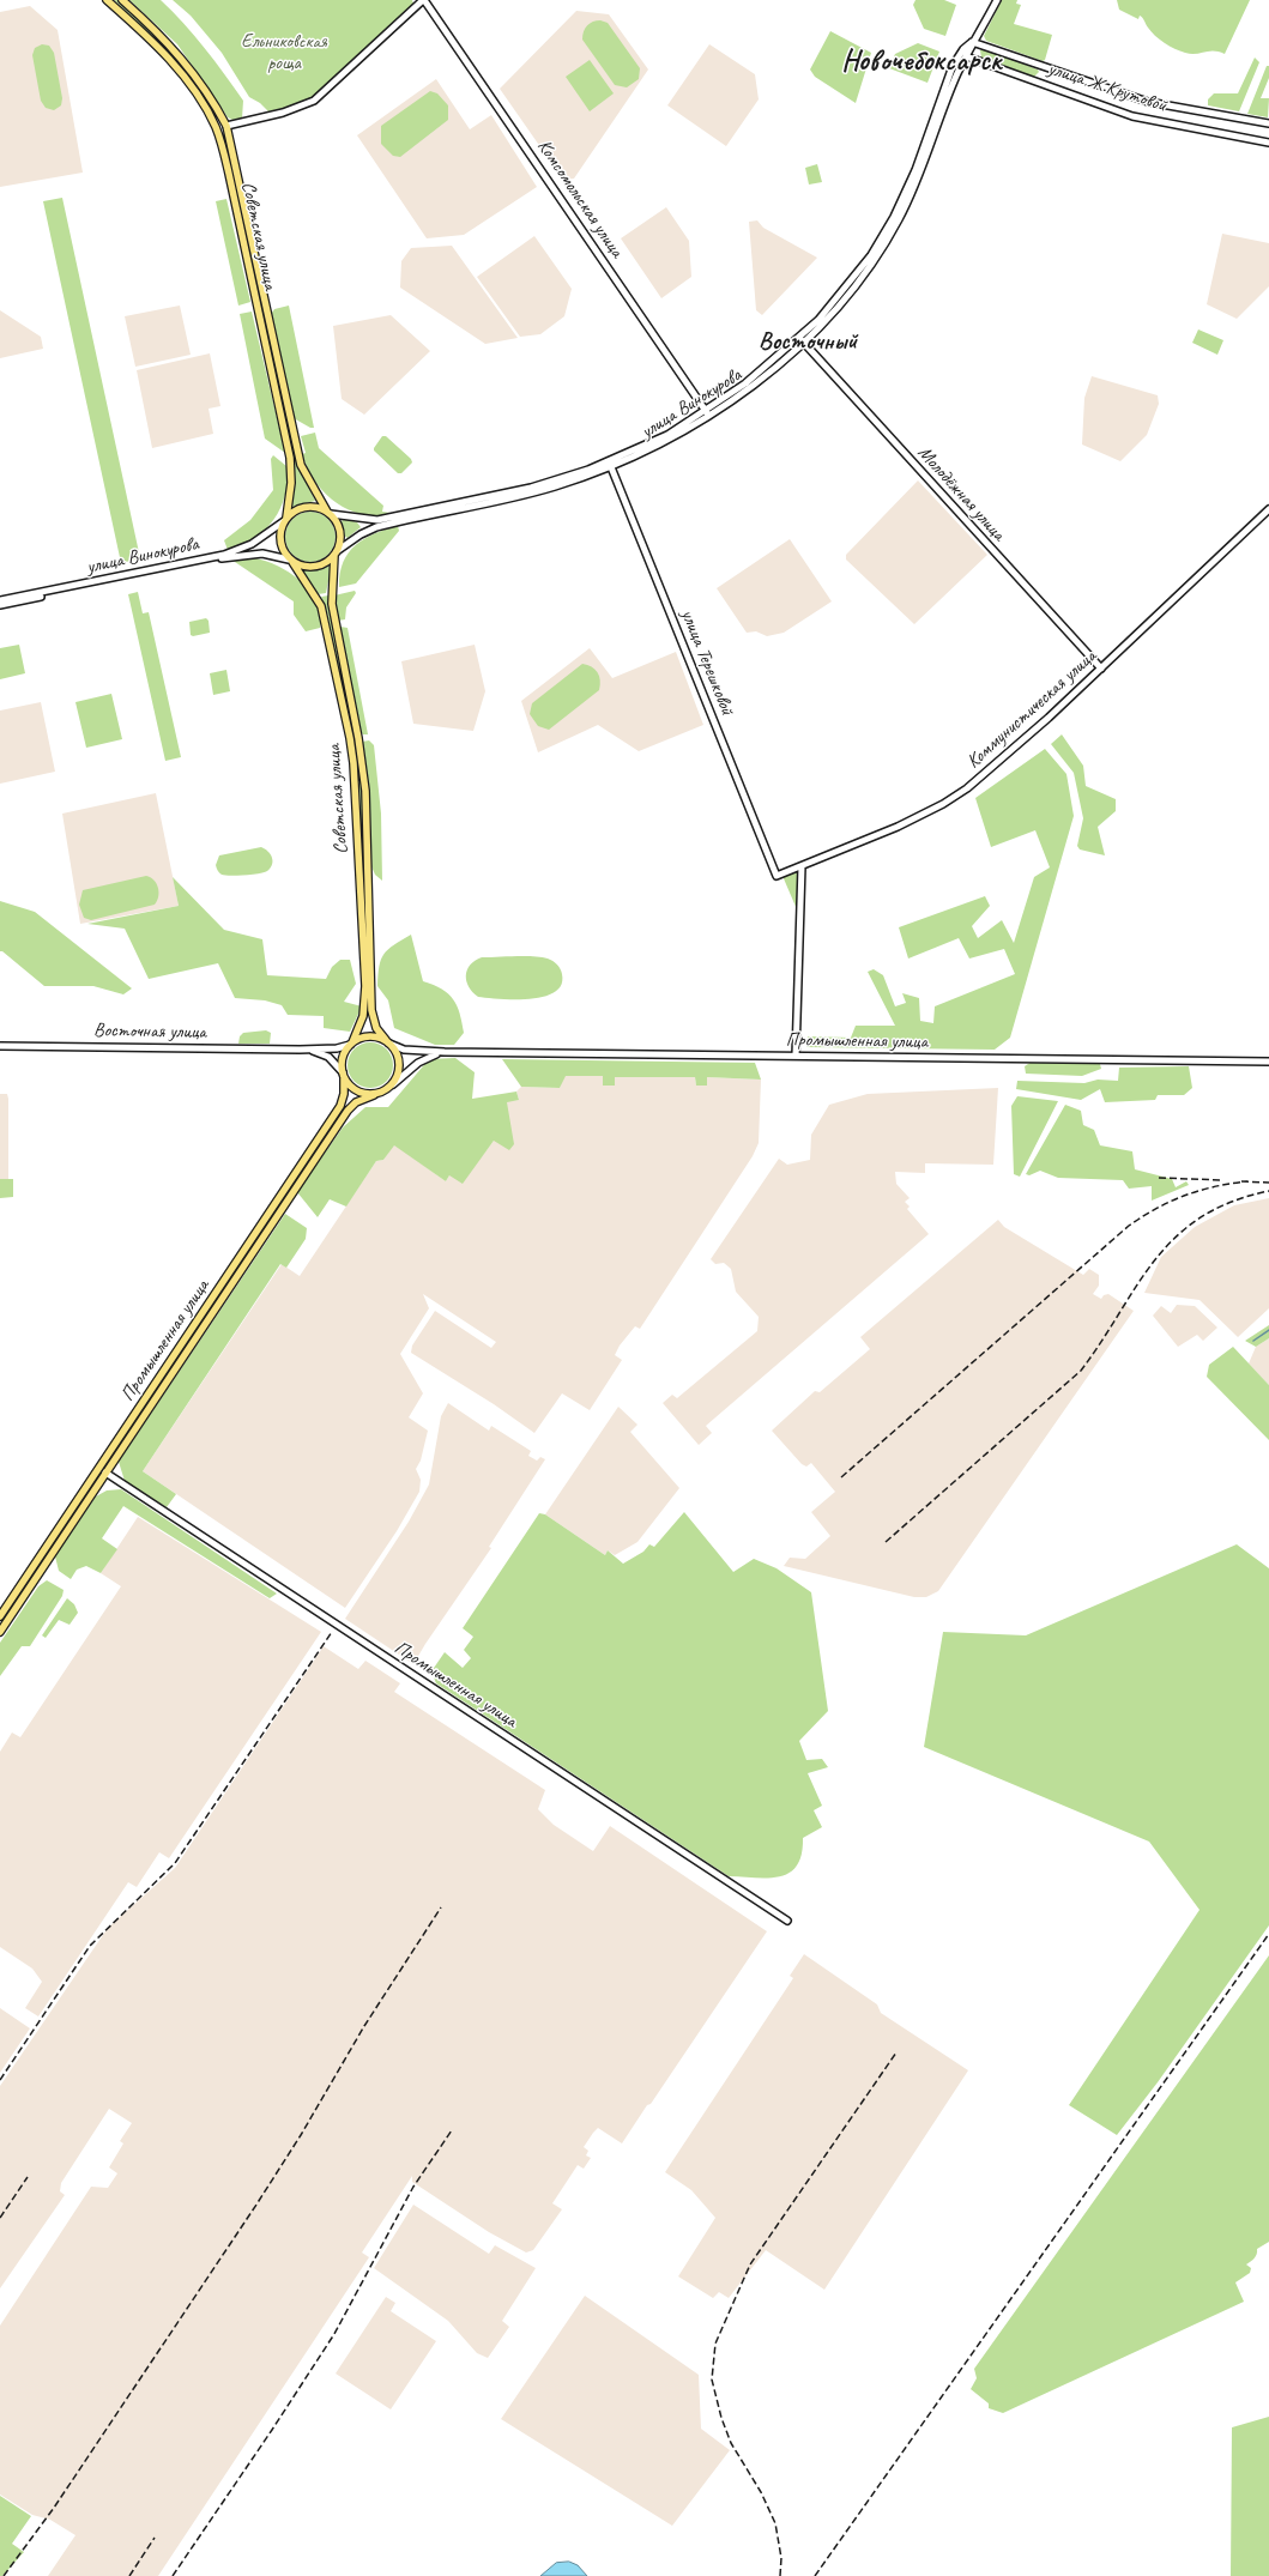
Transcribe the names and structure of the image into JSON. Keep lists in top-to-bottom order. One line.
{"streets":{"main road":["Советская улица","Промышленная улица"],"street":["улица Ж.Крутовой","Комсомольская улица","улица Винокурова","Молодёжная улица","улица Терешковой","Коммунистическая улица","Восточная улица"]},"crossings":[["улица Ж.Крутовой","улица Винокурова"],["Комсомольская улица","улица Винокурова"],["Советская улица","улица Винокурова"],["Советская улица","Восточная улица"],["Советская улица","Промышленная улица"],["улица Винокурова","Молодёжная улица"],["улица Винокурова","улица Терешковой"],["Молодёжная улица","Коммунистическая улица"],["улица Терешковой","Коммунистическая улица"],["Восточная улица","Промышленная улица"]],"districts":["Новочебоксарск","Восточный"],"parks":["Ельниковская роща"]}
